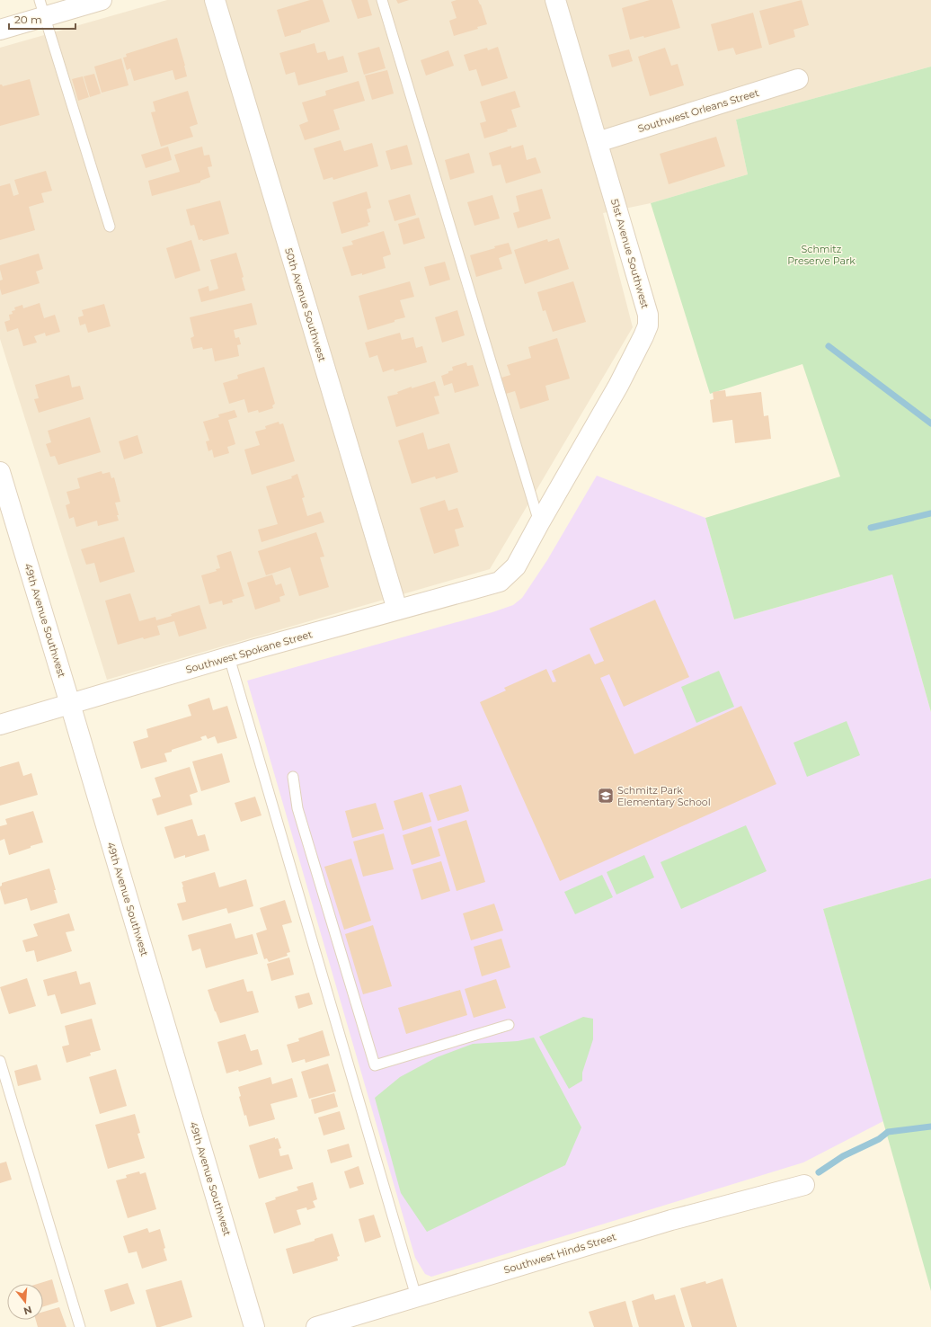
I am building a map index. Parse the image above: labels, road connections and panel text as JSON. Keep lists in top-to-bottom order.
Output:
{
  "streets": {
    "street": [
      "Southwest Orleans Street",
      "51st Avenue Southwest",
      "50th Avenue Southwest",
      "49th Avenue Southwest",
      "Southwest Spokane Street",
      "Southwest Hinds Street"
    ]
  },
  "crossings": [
    ["Southwest Orleans Street", "51st Avenue Southwest"],
    ["51st Avenue Southwest", "Southwest Spokane Street"],
    ["50th Avenue Southwest", "Southwest Spokane Street"],
    ["49th Avenue Southwest", "Southwest Spokane Street"]
  ],
  "parks": ["Schmitz Preserve Park"],
  "places": {
    "school or university": ["Schmitz Park Elementary School"]
  },
  "scale_bar": "20 m",
  "north": "bottom"
}
